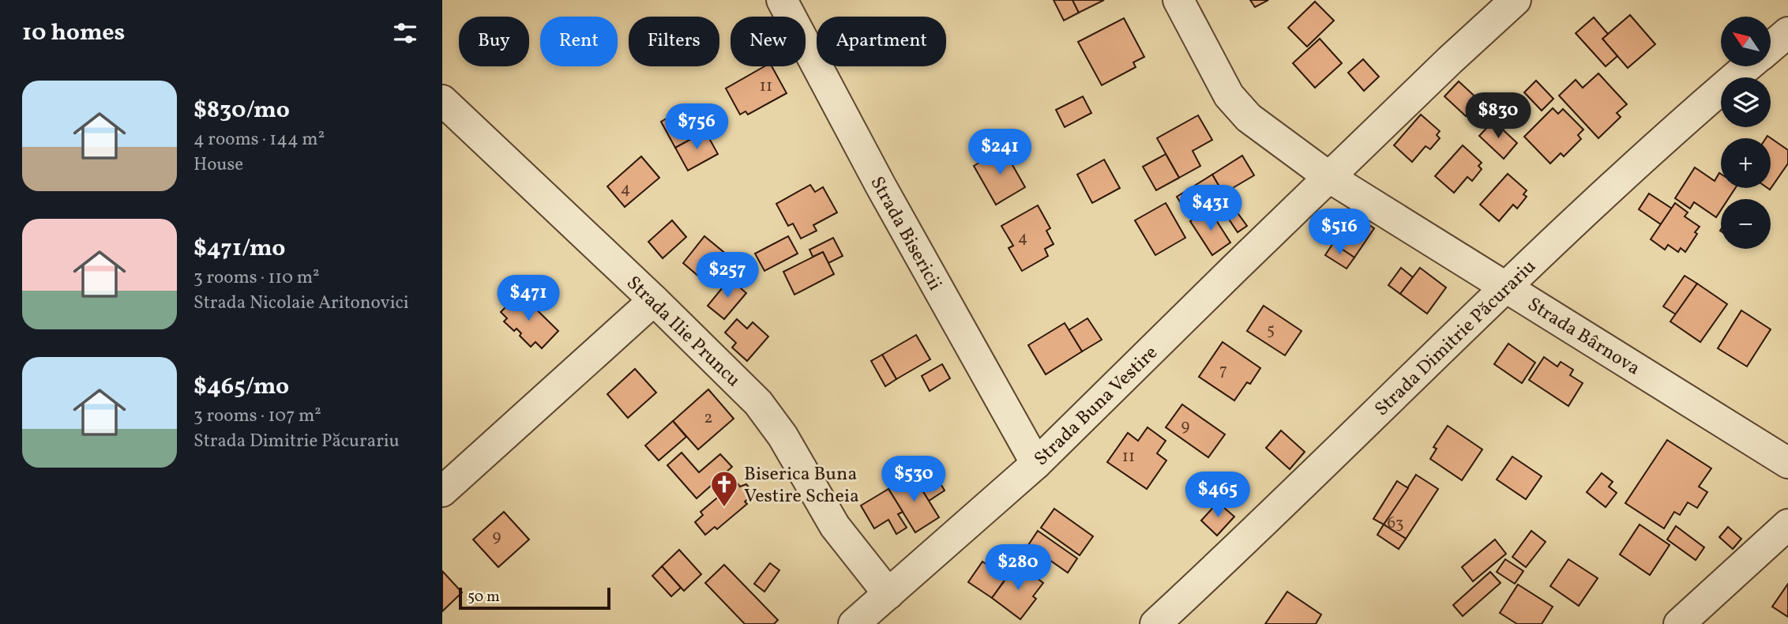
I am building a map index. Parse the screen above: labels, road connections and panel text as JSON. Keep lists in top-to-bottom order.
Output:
{
  "streets": {
    "street": [
      "Strada Bisericii",
      "Strada Ilie Pruncu",
      "Strada Bârnova",
      "Strada Dimitrie Păcurariu",
      "Strada Buna Vestire"
    ]
  },
  "crossings": [
    ["Strada Bisericii", "Strada Buna Vestire"],
    ["Strada Ilie Pruncu", "Strada Buna Vestire"],
    ["Strada Bârnova", "Strada Dimitrie Păcurariu"],
    ["Strada Bârnova", "Strada Buna Vestire"]
  ],
  "places": {
    "church": ["Biserica Buna Vestire Scheia"]
  },
  "house_numbers": [
    "11",
    "4",
    "4",
    "5",
    "7",
    "2",
    "9",
    "11",
    "63",
    "9"
  ],
  "scale_bar": "50 m",
  "north": "top left",
  "page": {
    "heading": "10 homes",
    "map_buttons": ["+", "−"],
    "chip": [
      "Buy",
      "Rent",
      "Filters",
      "New",
      "Apartment"
    ],
    "list": [
      {
        "name": "$830/mo",
        "note": "4 rooms · 144 m² · House"
      },
      {
        "name": "$471/mo",
        "note": "3 rooms · 110 m² · Strada Nicolaie Aritonovici"
      },
      {
        "name": "$465/mo",
        "note": "3 rooms · 107 m² · Strada Dimitrie Păcurariu"
      }
    ],
    "price": [
      "$830",
      "$756",
      "$241",
      "$431",
      "$516",
      "$257",
      "$471",
      "$530",
      "$465",
      "$280"
    ],
    "scale": "50 m"
  }
}
